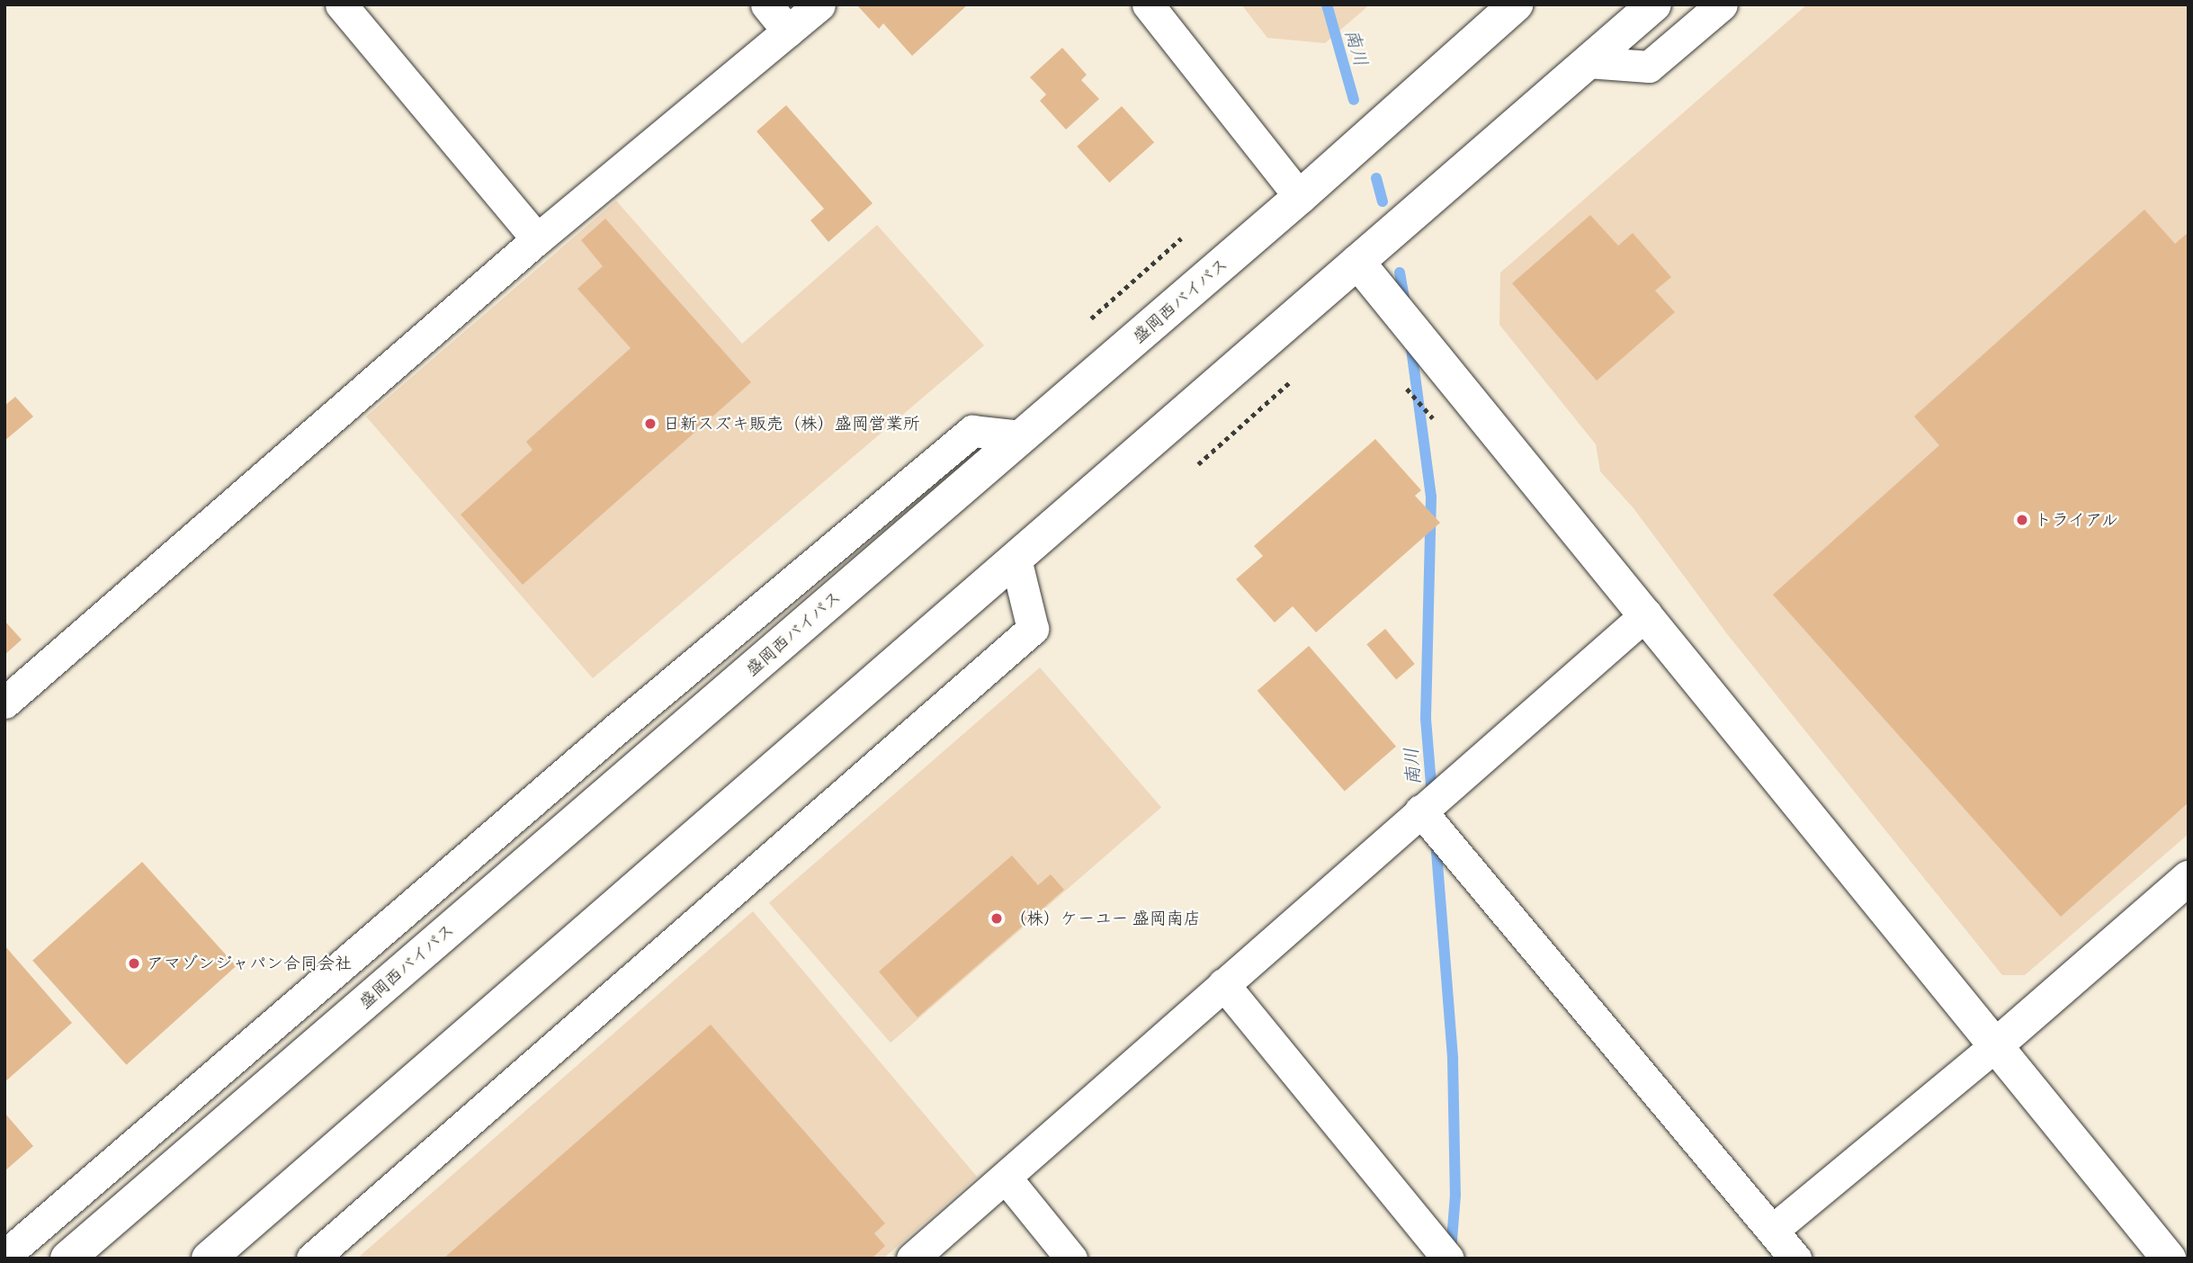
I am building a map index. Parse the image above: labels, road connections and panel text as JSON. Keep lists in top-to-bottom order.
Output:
{
  "streets": {
    "main road": ["盛岡西バイパス"]
  },
  "water": ["南川"],
  "places": [
    "日新スズキ販売（株）盛岡営業所",
    "トライアル",
    "（株）ケーユー 盛岡南店",
    "アマゾンジャパン合同会社"
  ]
}
